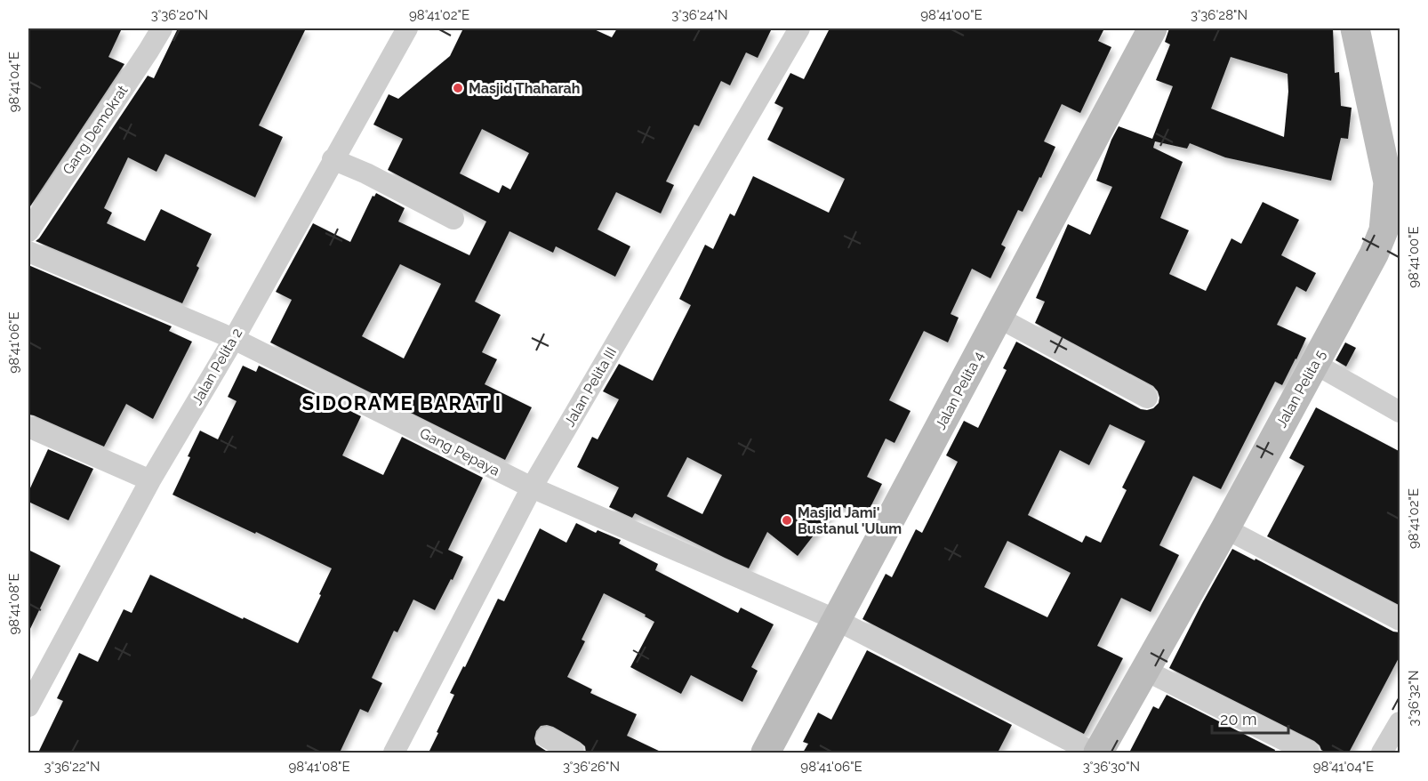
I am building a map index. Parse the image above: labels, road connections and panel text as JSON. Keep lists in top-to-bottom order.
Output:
{
  "streets": {
    "street": [
      "Gang Demokrat",
      "Jalan Pelita 2",
      "Jalan Pelita III",
      "Jalan Pelita 5",
      "Jalan Pelita 4",
      "Gang Pepaya"
    ]
  },
  "crossings": [
    ["Jalan Pelita 2", "Gang Pepaya"],
    ["Jalan Pelita III", "Gang Pepaya"],
    ["Jalan Pelita 4", "Gang Pepaya"]
  ],
  "districts": ["SIDORAME BARAT I"],
  "places": ["Masjid Thaharah", "Masjid Jami' Bustanul 'Ulum"],
  "scale_bar": "20 m",
  "coordinates": [
    "3°36'20\"N",
    "98°41'02\"E",
    "3°36'24\"N",
    "98°41'00\"E",
    "3°36'28\"N",
    "98°41'04\"E",
    "98°41'06\"E",
    "98°41'08\"E",
    "3°36'32\"N",
    "3°36'22\"N",
    "3°36'26\"N",
    "3°36'30\"N"
  ]
}
